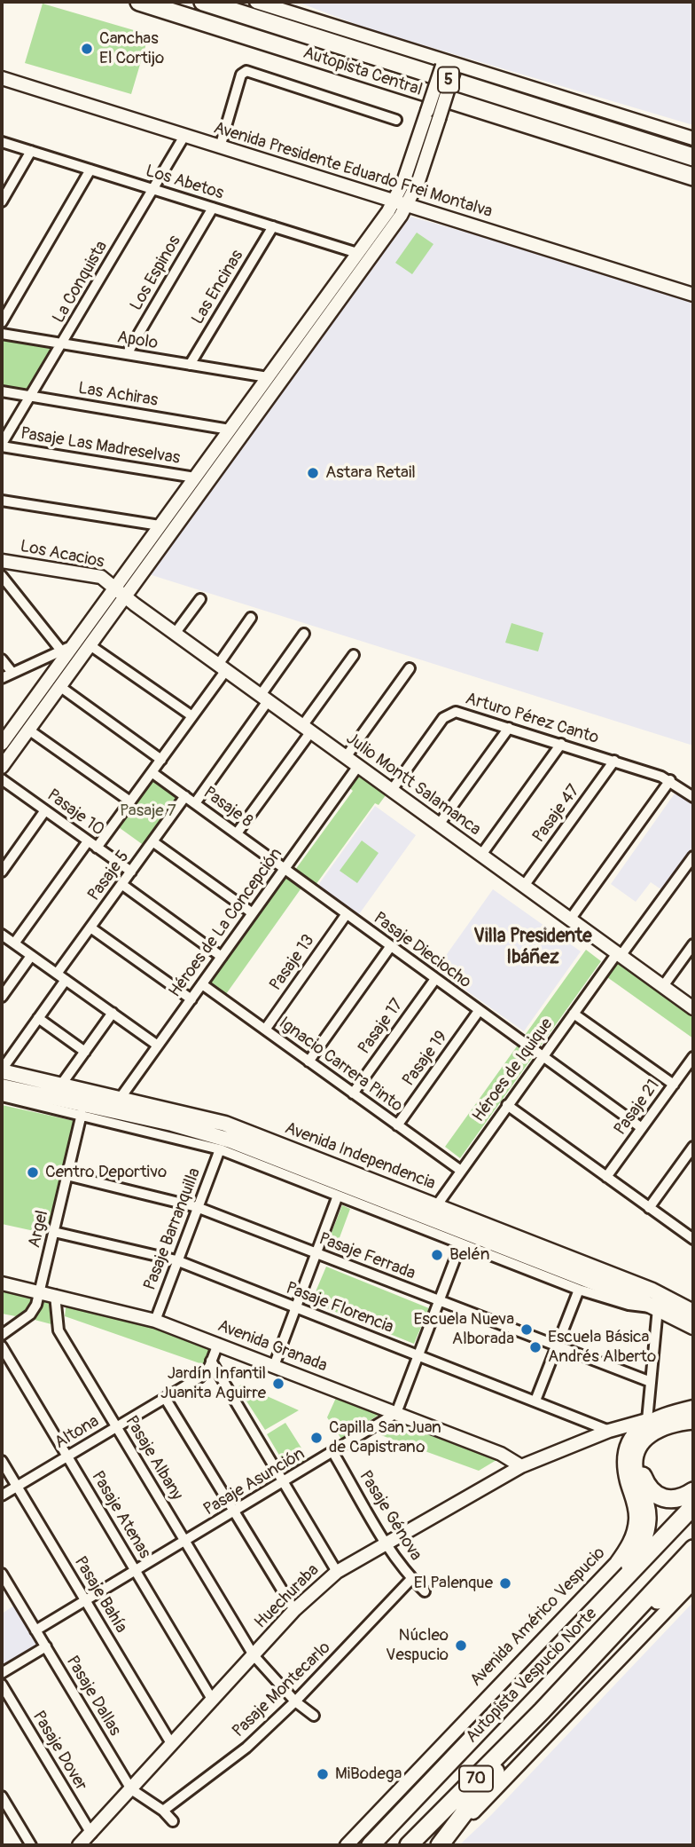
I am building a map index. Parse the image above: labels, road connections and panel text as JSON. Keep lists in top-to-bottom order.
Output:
{
  "streets": {
    "highway": [
      "Autopista Central",
      "5",
      "Autopista Vespucio Norte",
      "70"
    ],
    "main road": [
      "Avenida Presidente Eduardo Frei Montalva",
      "Los Acacios",
      "Julio Montt Salamanca",
      "Avenida Independencia",
      "Avenida Granada",
      "Huechuraba",
      "Avenida Américo Vespucio"
    ],
    "street": [
      "Los Abetos",
      "Los Espinos",
      "La Conquista",
      "Las Encinas",
      "Apolo",
      "Las Achiras",
      "Pasaje Las Madreselvas",
      "Arturo Pérez Canto",
      "Pasaje 8",
      "Pasaje 10",
      "Pasaje 47",
      "Pasaje 5",
      "Héroes de La Concepción",
      "Pasaje Dieciocho",
      "Pasaje 13",
      "Pasaje 17",
      "Pasaje 19",
      "Ignacio Carrera Pinto",
      "Héroes de Iquique",
      "Pasaje 21",
      "Argel",
      "Pasaje Barranquilla",
      "Pasaje Ferrada",
      "Pasaje Florencia",
      "Altona",
      "Pasaje Albany",
      "Pasaje Asunción",
      "Pasaje Atenas",
      "Pasaje Génova",
      "Pasaje Bahía",
      "Pasaje Montecarlo",
      "Pasaje Dallas",
      "Pasaje Dover"
    ]
  },
  "crossings": [
    ["Avenida Presidente Eduardo Frei Montalva", "La Conquista"],
    ["Los Abetos", "Los Espinos"],
    ["Los Abetos", "La Conquista"],
    ["Los Abetos", "Las Encinas"],
    ["Los Espinos", "Apolo"],
    ["La Conquista", "Apolo"],
    ["La Conquista", "Las Achiras"],
    ["La Conquista", "Pasaje Las Madreselvas"],
    ["Las Encinas", "Apolo"],
    ["Los Acacios", "Julio Montt Salamanca"],
    ["Arturo Pérez Canto", "Julio Montt Salamanca"],
    ["Arturo Pérez Canto", "Pasaje 47"],
    ["Julio Montt Salamanca", "Pasaje 47"],
    ["Julio Montt Salamanca", "Héroes de La Concepción"],
    ["Julio Montt Salamanca", "Héroes de Iquique"],
    ["Pasaje 8", "Pasaje 5"],
    ["Pasaje 8", "Héroes de La Concepción"],
    ["Pasaje 8", "Pasaje Dieciocho"],
    ["Pasaje 10", "Pasaje 5"],
    ["Pasaje 5", "Avenida Independencia"],
    ["Héroes de La Concepción", "Pasaje Dieciocho"],
    ["Héroes de La Concepción", "Ignacio Carrera Pinto"],
    ["Héroes de La Concepción", "Avenida Independencia"],
    ["Pasaje Dieciocho", "Pasaje 13"],
    ["Pasaje Dieciocho", "Pasaje 17"],
    ["Pasaje Dieciocho", "Pasaje 19"],
    ["Pasaje Dieciocho", "Héroes de Iquique"],
    ["Pasaje Dieciocho", "Pasaje 21"],
    ["Pasaje 13", "Ignacio Carrera Pinto"],
    ["Pasaje 17", "Ignacio Carrera Pinto"],
    ["Pasaje 19", "Ignacio Carrera Pinto"],
    ["Ignacio Carrera Pinto", "Héroes de Iquique"],
    ["Héroes de Iquique", "Avenida Independencia"],
    ["Avenida Independencia", "Argel"],
    ["Avenida Independencia", "Pasaje Barranquilla"],
    ["Argel", "Pasaje Ferrada"],
    ["Argel", "Pasaje Florencia"],
    ["Argel", "Avenida Granada"],
    ["Pasaje Barranquilla", "Pasaje Ferrada"],
    ["Pasaje Barranquilla", "Pasaje Florencia"],
    ["Pasaje Barranquilla", "Avenida Granada"],
    ["Pasaje Florencia", "Huechuraba"],
    ["Avenida Granada", "Altona"],
    ["Avenida Granada", "Pasaje Albany"],
    ["Avenida Granada", "Pasaje Asunción"],
    ["Avenida Granada", "Huechuraba"],
    ["Altona", "Pasaje Albany"],
    ["Altona", "Pasaje Atenas"],
    ["Altona", "Pasaje Bahía"],
    ["Pasaje Albany", "Pasaje Asunción"],
    ["Pasaje Albany", "Huechuraba"],
    ["Pasaje Albany", "Pasaje Montecarlo"],
    ["Pasaje Asunción", "Pasaje Atenas"],
    ["Pasaje Asunción", "Pasaje Génova"],
    ["Pasaje Asunción", "Pasaje Bahía"],
    ["Pasaje Asunción", "Pasaje Dallas"],
    ["Pasaje Atenas", "Huechuraba"],
    ["Pasaje Génova", "Huechuraba"],
    ["Pasaje Génova", "Pasaje Montecarlo"],
    ["Pasaje Bahía", "Huechuraba"],
    ["Huechuraba", "Pasaje Dallas"],
    ["Huechuraba", "Pasaje Dover"],
    ["Pasaje Montecarlo", "Pasaje Dallas"]
  ],
  "districts": ["Villa Presidente Ibáñez"],
  "parks": ["Pasaje 7"],
  "places": [
    "Canchas El Cortijo",
    "Astara Retail",
    "Centro Deportivo",
    "Belén",
    "Escuela Nueva Alborada",
    "Escuela Básica Andrés Alberto",
    "Jardín Infantil Juanita Aguirre",
    "Capilla San Juan de Capistrano",
    "El Palenque",
    "Núcleo Vespucio",
    "MiBodega"
  ]
}
